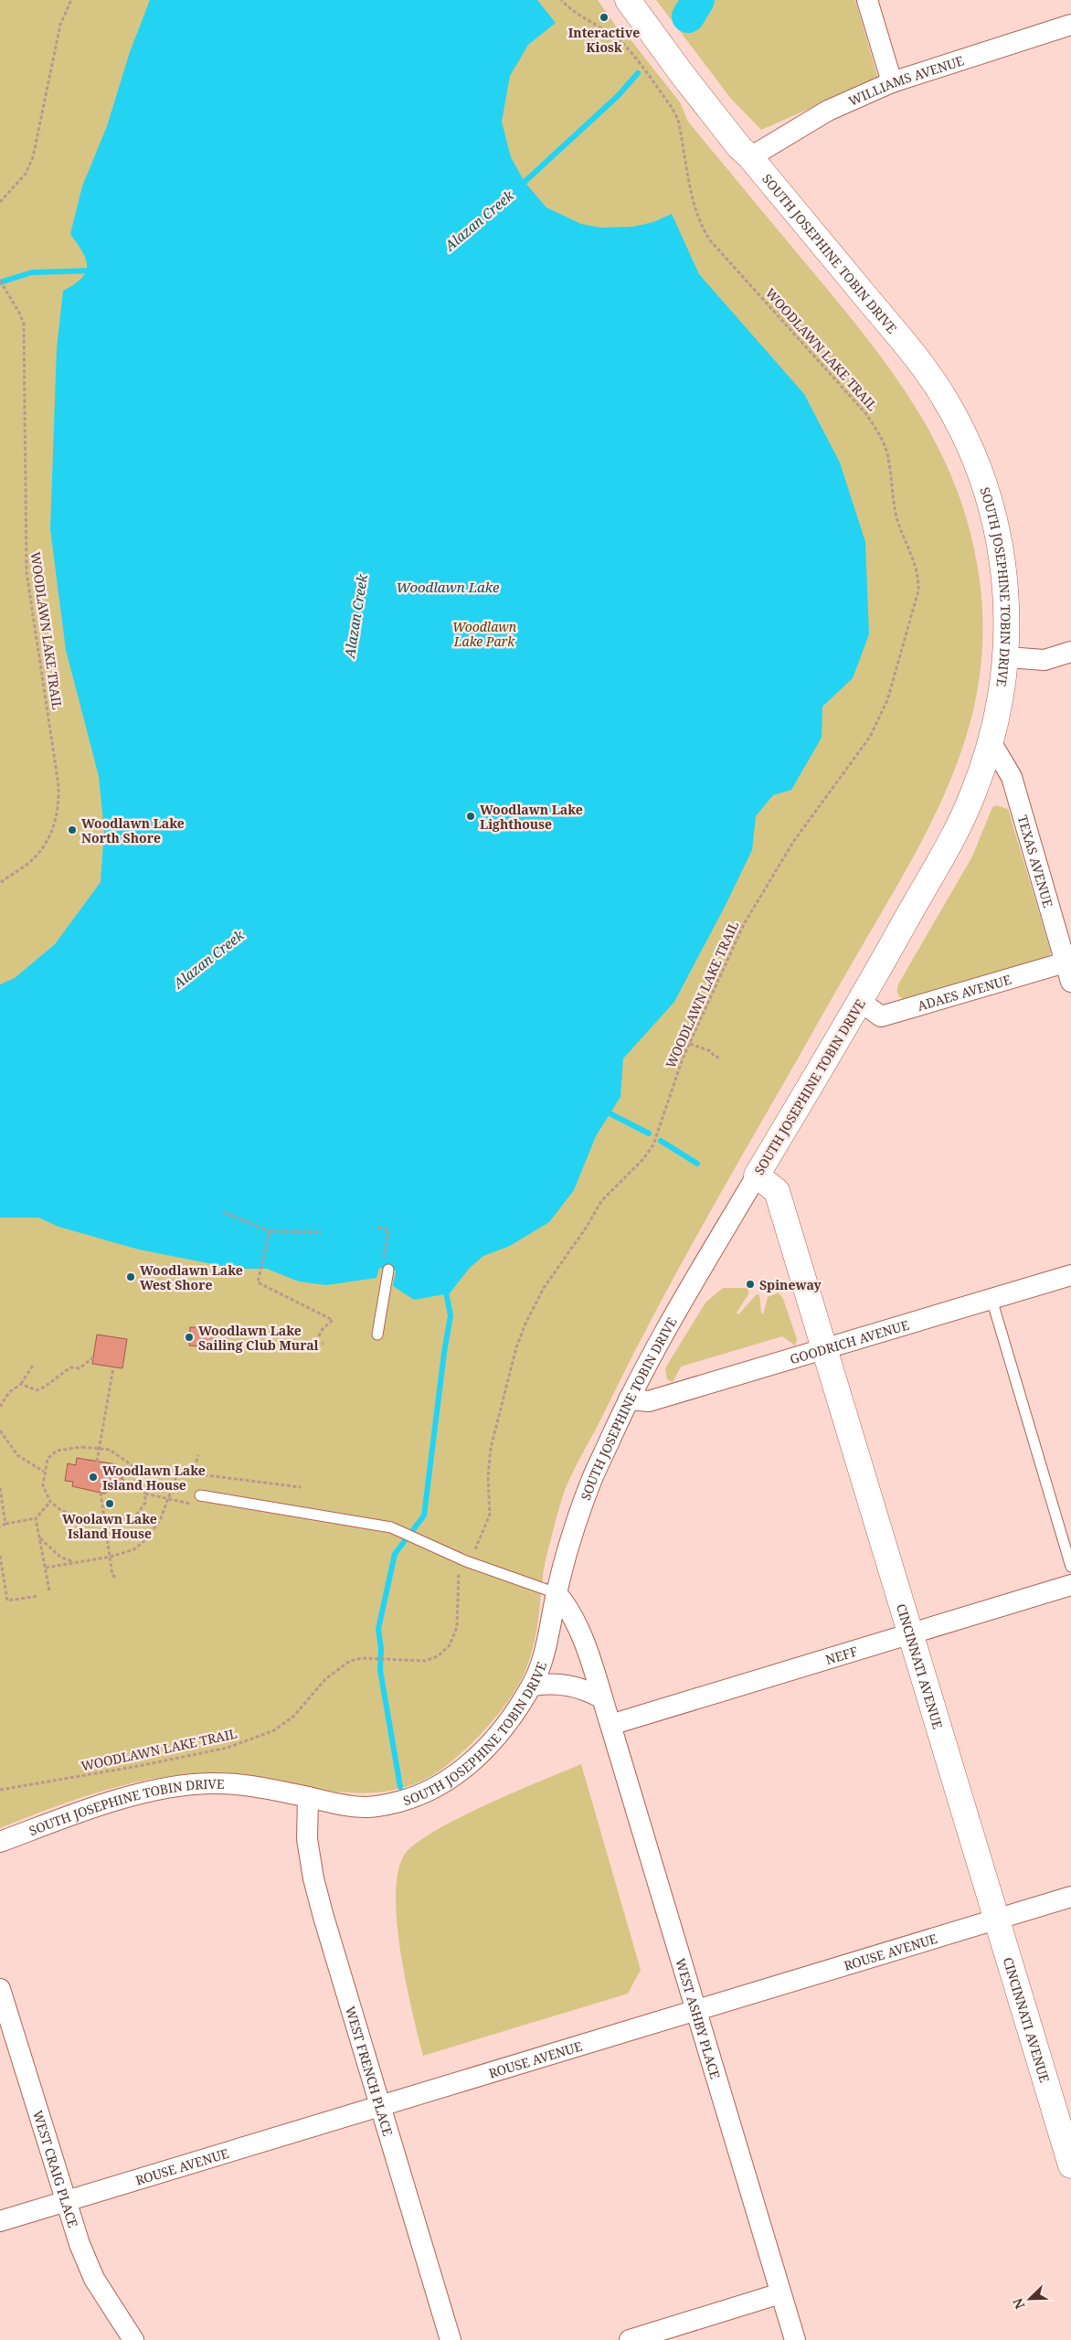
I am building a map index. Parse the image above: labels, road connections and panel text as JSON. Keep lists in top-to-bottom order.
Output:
{
  "streets": {
    "street": [
      "WILLIAMS AVENUE",
      "SOUTH JOSEPHINE TOBIN DRIVE",
      "TEXAS AVENUE",
      "ADAES AVENUE",
      "GOODRICH AVENUE",
      "NEFF",
      "CINCINNATI AVENUE",
      "ROUSE AVENUE",
      "WEST ASHBY PLACE",
      "WEST FRENCH PLACE",
      "WEST CRAIG PLACE"
    ],
    "path": ["WOODLAWN LAKE TRAIL"]
  },
  "crossings": [
    ["WILLIAMS AVENUE", "SOUTH JOSEPHINE TOBIN DRIVE"],
    ["SOUTH JOSEPHINE TOBIN DRIVE", "TEXAS AVENUE"],
    ["SOUTH JOSEPHINE TOBIN DRIVE", "ADAES AVENUE"],
    ["SOUTH JOSEPHINE TOBIN DRIVE", "GOODRICH AVENUE"],
    ["SOUTH JOSEPHINE TOBIN DRIVE", "CINCINNATI AVENUE"],
    ["SOUTH JOSEPHINE TOBIN DRIVE", "WEST ASHBY PLACE"],
    ["SOUTH JOSEPHINE TOBIN DRIVE", "WEST FRENCH PLACE"],
    ["TEXAS AVENUE", "ADAES AVENUE"],
    ["GOODRICH AVENUE", "CINCINNATI AVENUE"],
    ["NEFF", "CINCINNATI AVENUE"],
    ["NEFF", "WEST ASHBY PLACE"],
    ["CINCINNATI AVENUE", "ROUSE AVENUE"],
    ["ROUSE AVENUE", "WEST ASHBY PLACE"],
    ["ROUSE AVENUE", "WEST FRENCH PLACE"],
    ["ROUSE AVENUE", "WEST CRAIG PLACE"]
  ],
  "water": ["Alazan Creek", "Woodlawn Lake"],
  "parks": ["Woodlawn Lake Park"],
  "places": [
    "Interactive Kiosk",
    "Woodlawn Lake Lighthouse",
    "Woodlawn Lake North Shore",
    "Woodlawn Lake West Shore",
    "Spineway",
    "Woodlawn Lake Sailing Club Mural",
    "Woodlawn Lake Island House",
    "Woolawn Lake Island House"
  ],
  "north": "bottom left"
}
